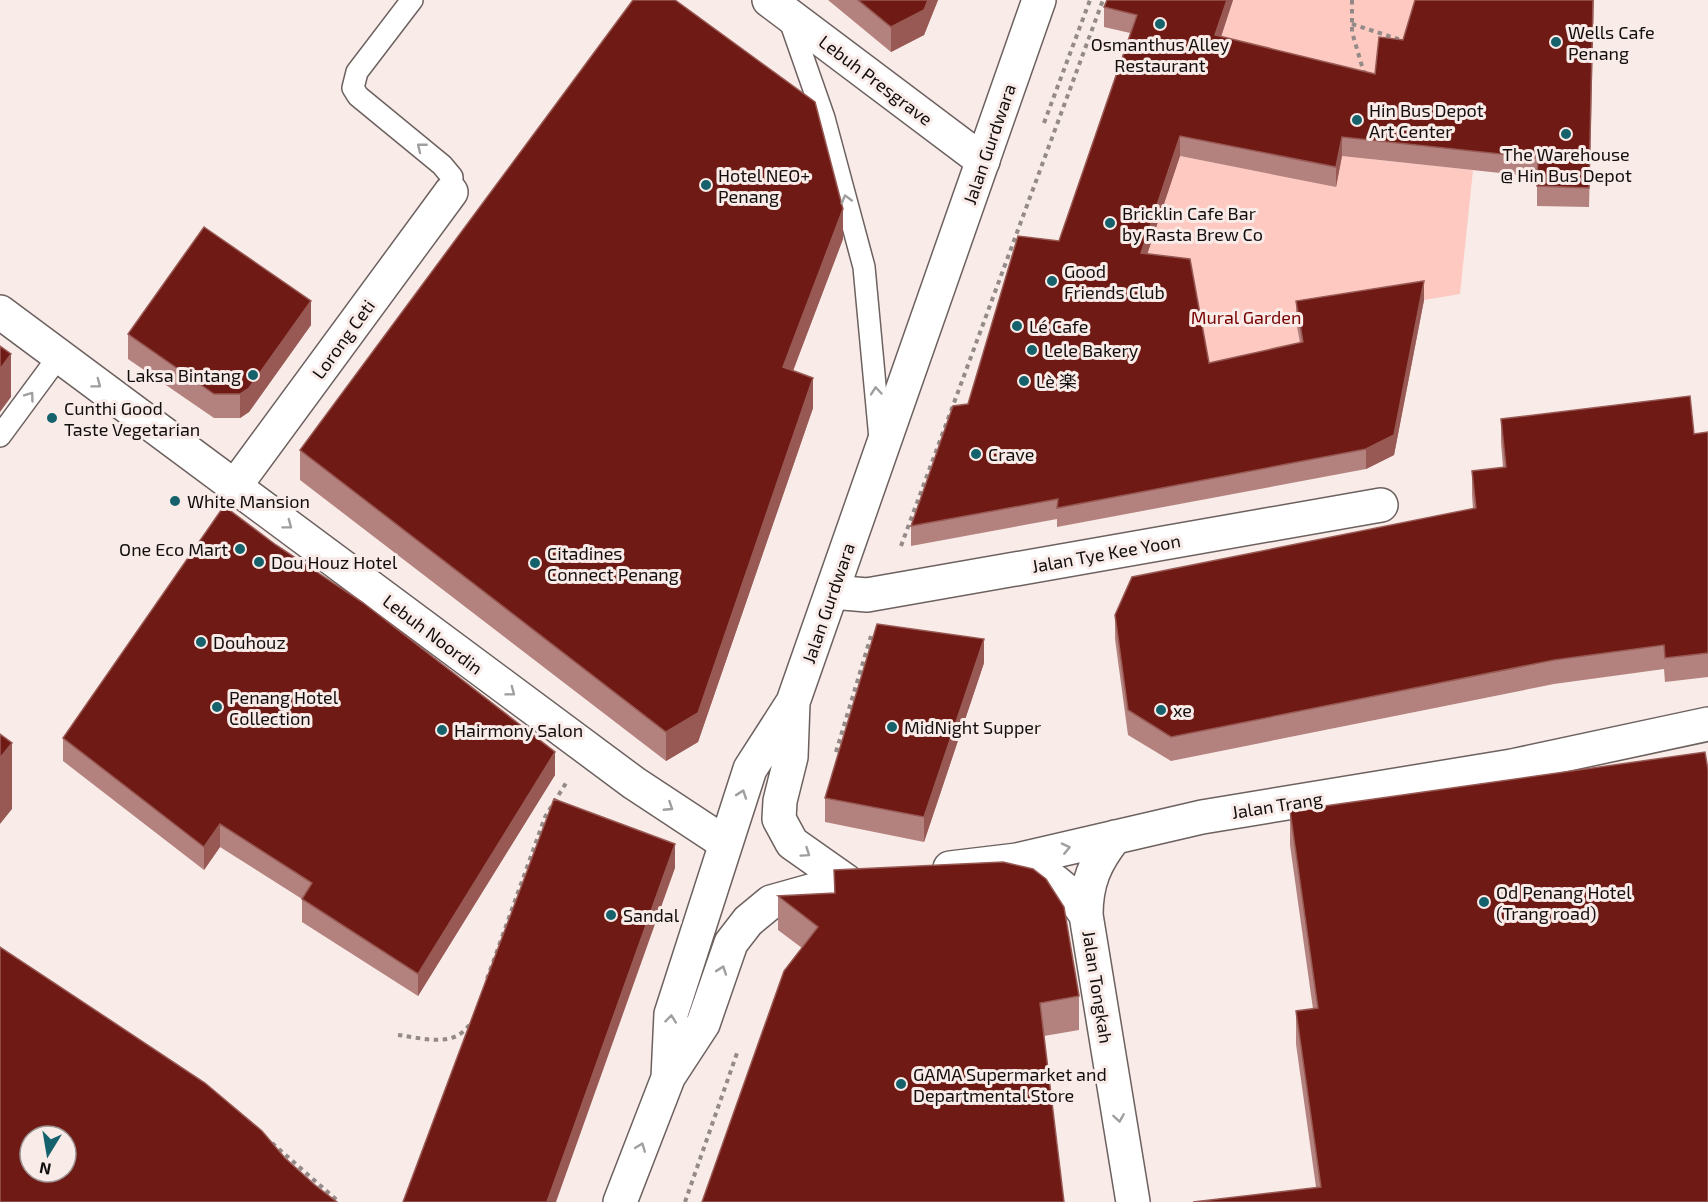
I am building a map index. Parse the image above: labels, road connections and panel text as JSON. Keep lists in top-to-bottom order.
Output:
{
  "streets": {
    "street": [
      "Lebuh Presgrave",
      "Jalan Gurdwara",
      "Lorong Ceti",
      "Jalan Tye Kee Yoon",
      "Lebuh Noordin",
      "Jalan Trang",
      "Jalan Tongkah"
    ]
  },
  "crossings": [
    ["Lebuh Presgrave", "Jalan Gurdwara"],
    ["Jalan Gurdwara", "Jalan Tye Kee Yoon"],
    ["Jalan Gurdwara", "Lebuh Noordin"],
    ["Lorong Ceti", "Lebuh Noordin"],
    ["Jalan Trang", "Jalan Tongkah"]
  ],
  "one_way": ["Jalan Gurdwara", "Lebuh Noordin", "Jalan Tongkah"],
  "parks": ["Mural Garden"],
  "places": [
    "Osmanthus Alley Restaurant",
    "Wells Cafe Penang",
    "Hin Bus Depot Art Center",
    "The Warehouse @ Hin Bus Depot",
    "Hotel NEO+ Penang",
    "Bricklin Cafe Bar by Rasta Brew Co",
    "Good Friends Club",
    "Lé Cafe",
    "Lele Bakery",
    "Laksa Bintang",
    "Lè 楽",
    "Cunthi Good Taste Vegetarian",
    "Crave",
    "White Mansion",
    "One Eco Mart",
    "Dou Houz Hotel",
    "Citadines Connect Penang",
    "Douhouz",
    "Penang Hotel Collection",
    "xe",
    "MidNight Supper",
    "Hairmony Salon",
    "Od Penang Hotel (Trang road)",
    "Sandal",
    "GAMA Supermarket and Departmental Store"
  ],
  "north": "bottom"
}
